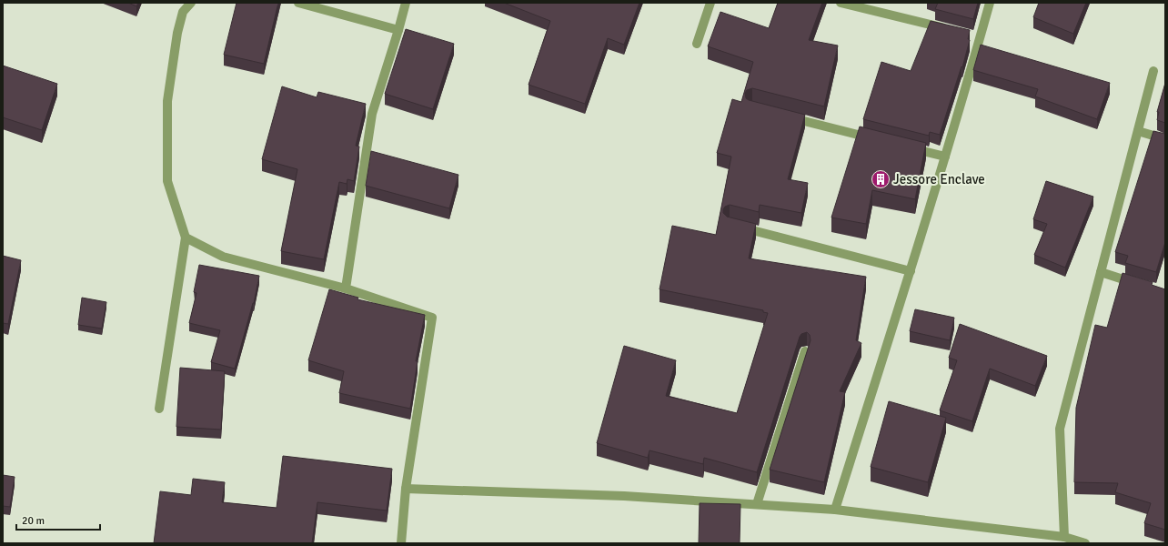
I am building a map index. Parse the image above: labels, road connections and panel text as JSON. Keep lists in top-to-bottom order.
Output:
{
  "places": {
    "building": ["Jessore Enclave"]
  },
  "scale_bar": "20 m"
}
